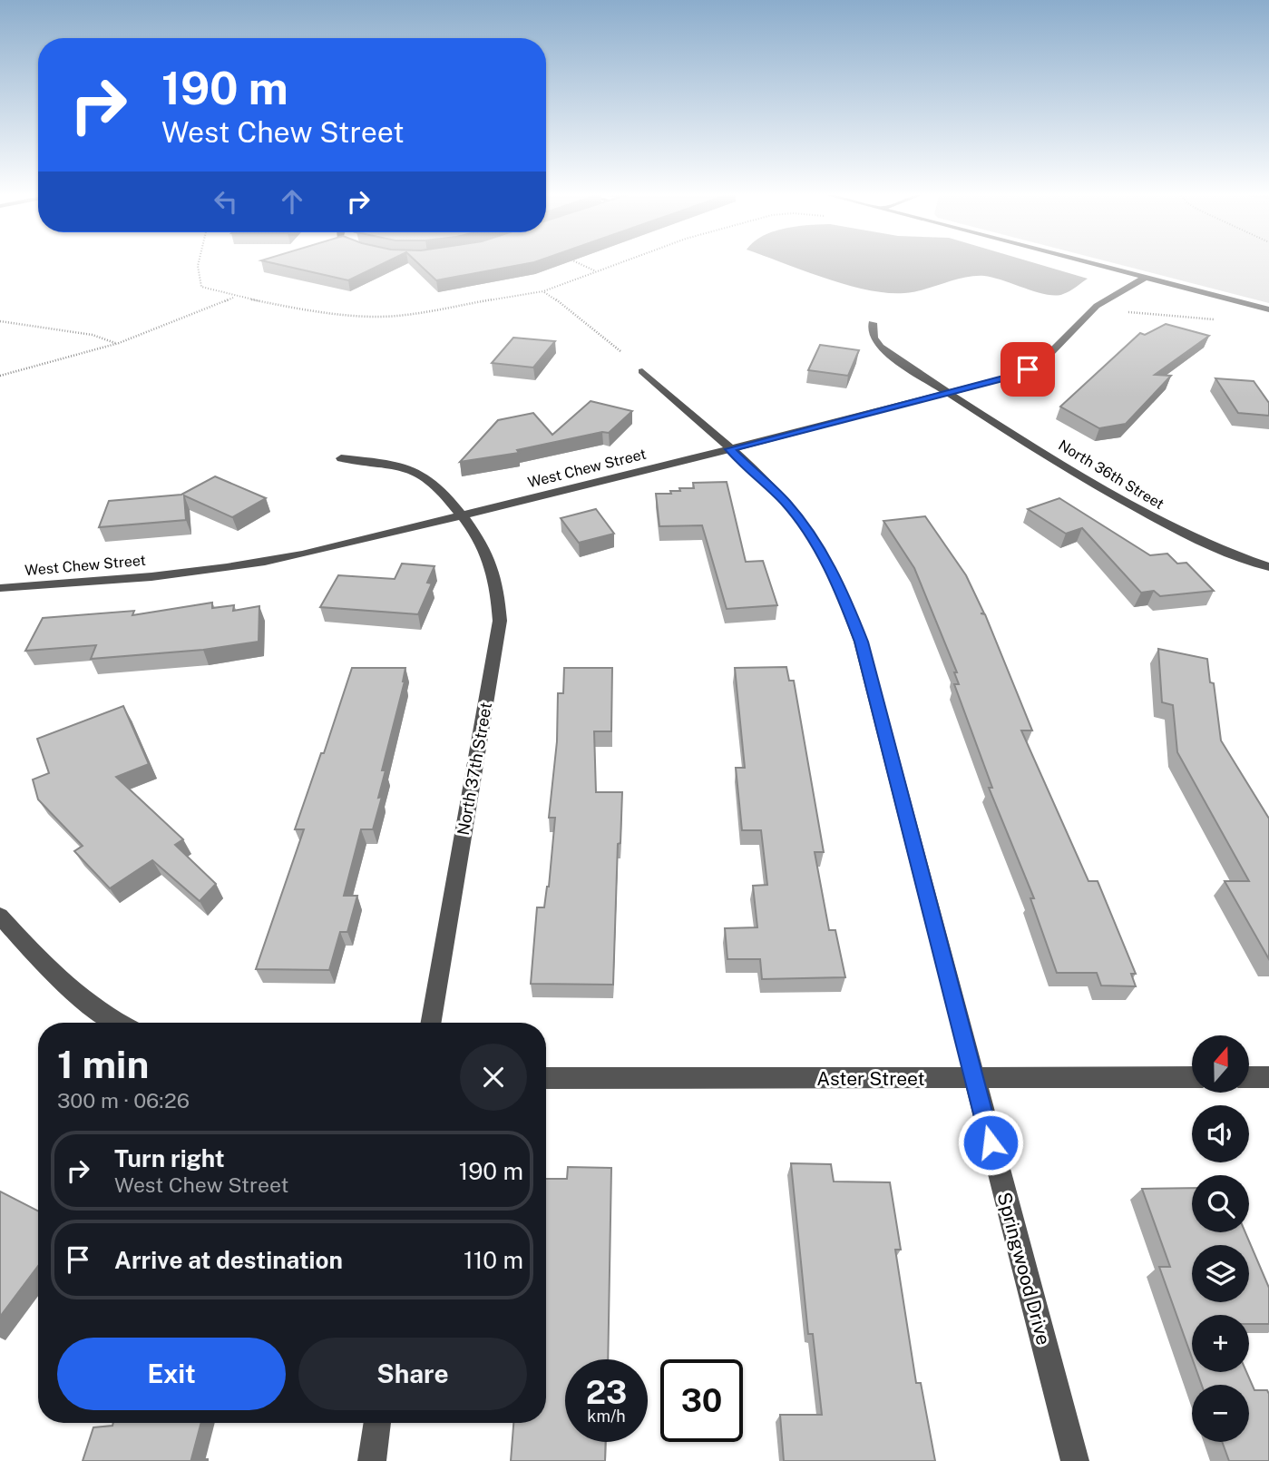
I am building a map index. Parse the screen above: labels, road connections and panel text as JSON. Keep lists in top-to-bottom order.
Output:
{
  "streets": {
    "street": [
      "West Chew Street",
      "North 36th Street",
      "North 37th Street",
      "Aster Street",
      "Springwood Drive"
    ]
  },
  "crossings": [
    ["West Chew Street", "North 36th Street"],
    ["West Chew Street", "North 37th Street"],
    ["West Chew Street", "Springwood Drive"],
    ["Aster Street", "Springwood Drive"]
  ],
  "north": "top",
  "page": {
    "turn": ["190 m", "West Chew Street"],
    "heading": ["1 min", "300 m · 06:26"],
    "map_buttons": ["+", "−"],
    "list": [
      {
        "name": "Turn right",
        "note": "West Chew Street",
        "value": "190 m"
      },
      {
        "name": "Arrive at destination",
        "value": "110 m"
      }
    ],
    "buttons": ["Exit", "Share"],
    "speed": "23 km/h",
    "limit": "30"
  }
}
